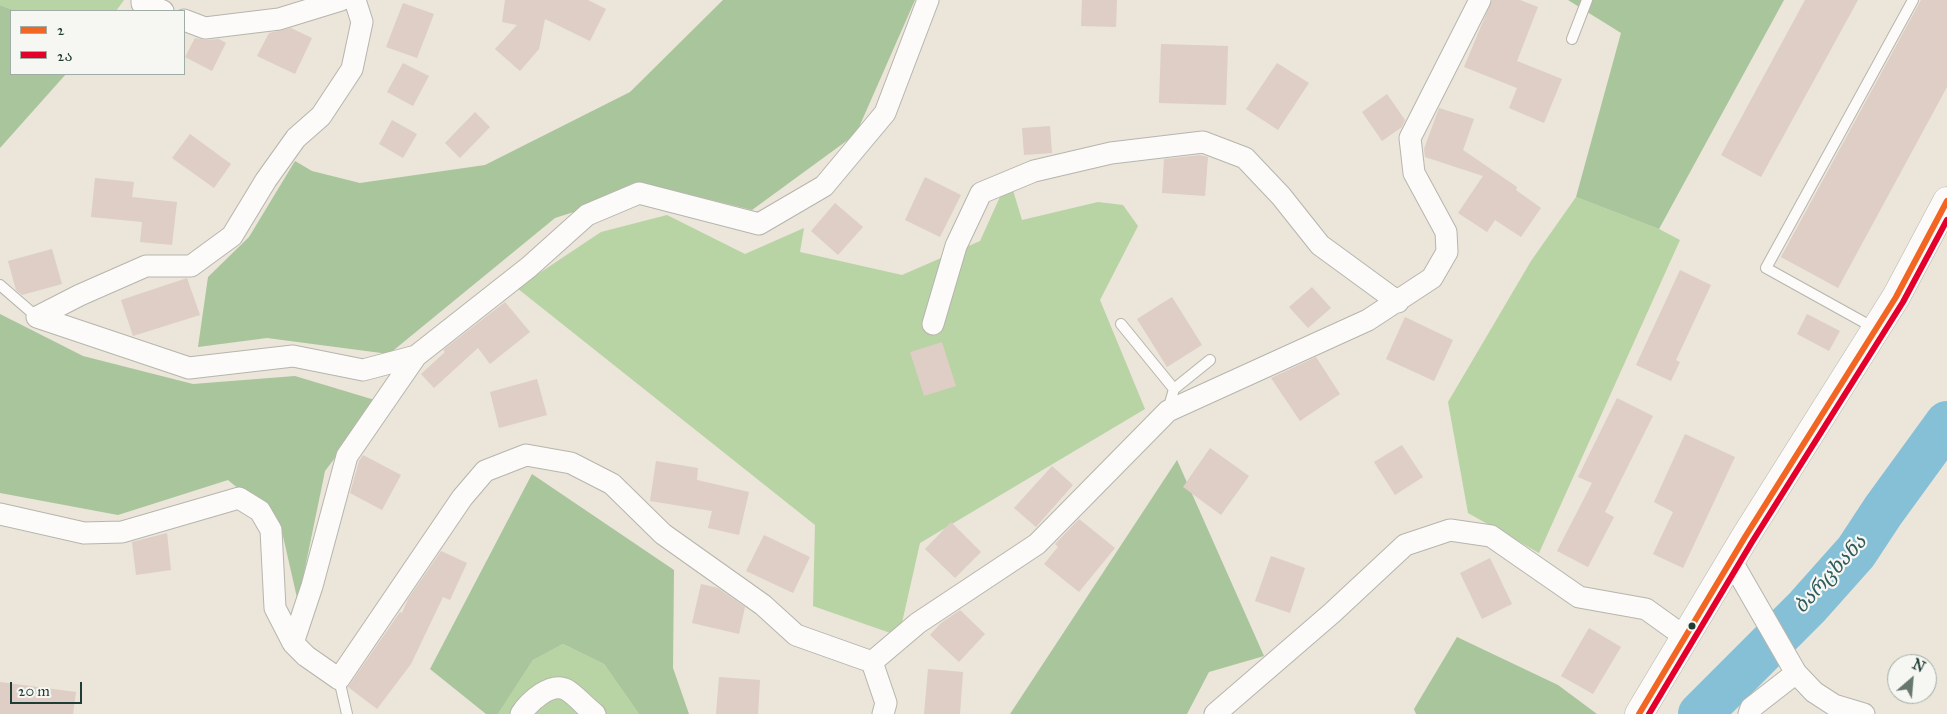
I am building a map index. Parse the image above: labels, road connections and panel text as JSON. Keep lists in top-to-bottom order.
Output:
{
  "water": ["ბარცხანა"],
  "lines": ["transit line 2", "transit line 2ა"],
  "legend": ["2", "2ა"],
  "scale_bar": "20 m",
  "north": "top right"
}
